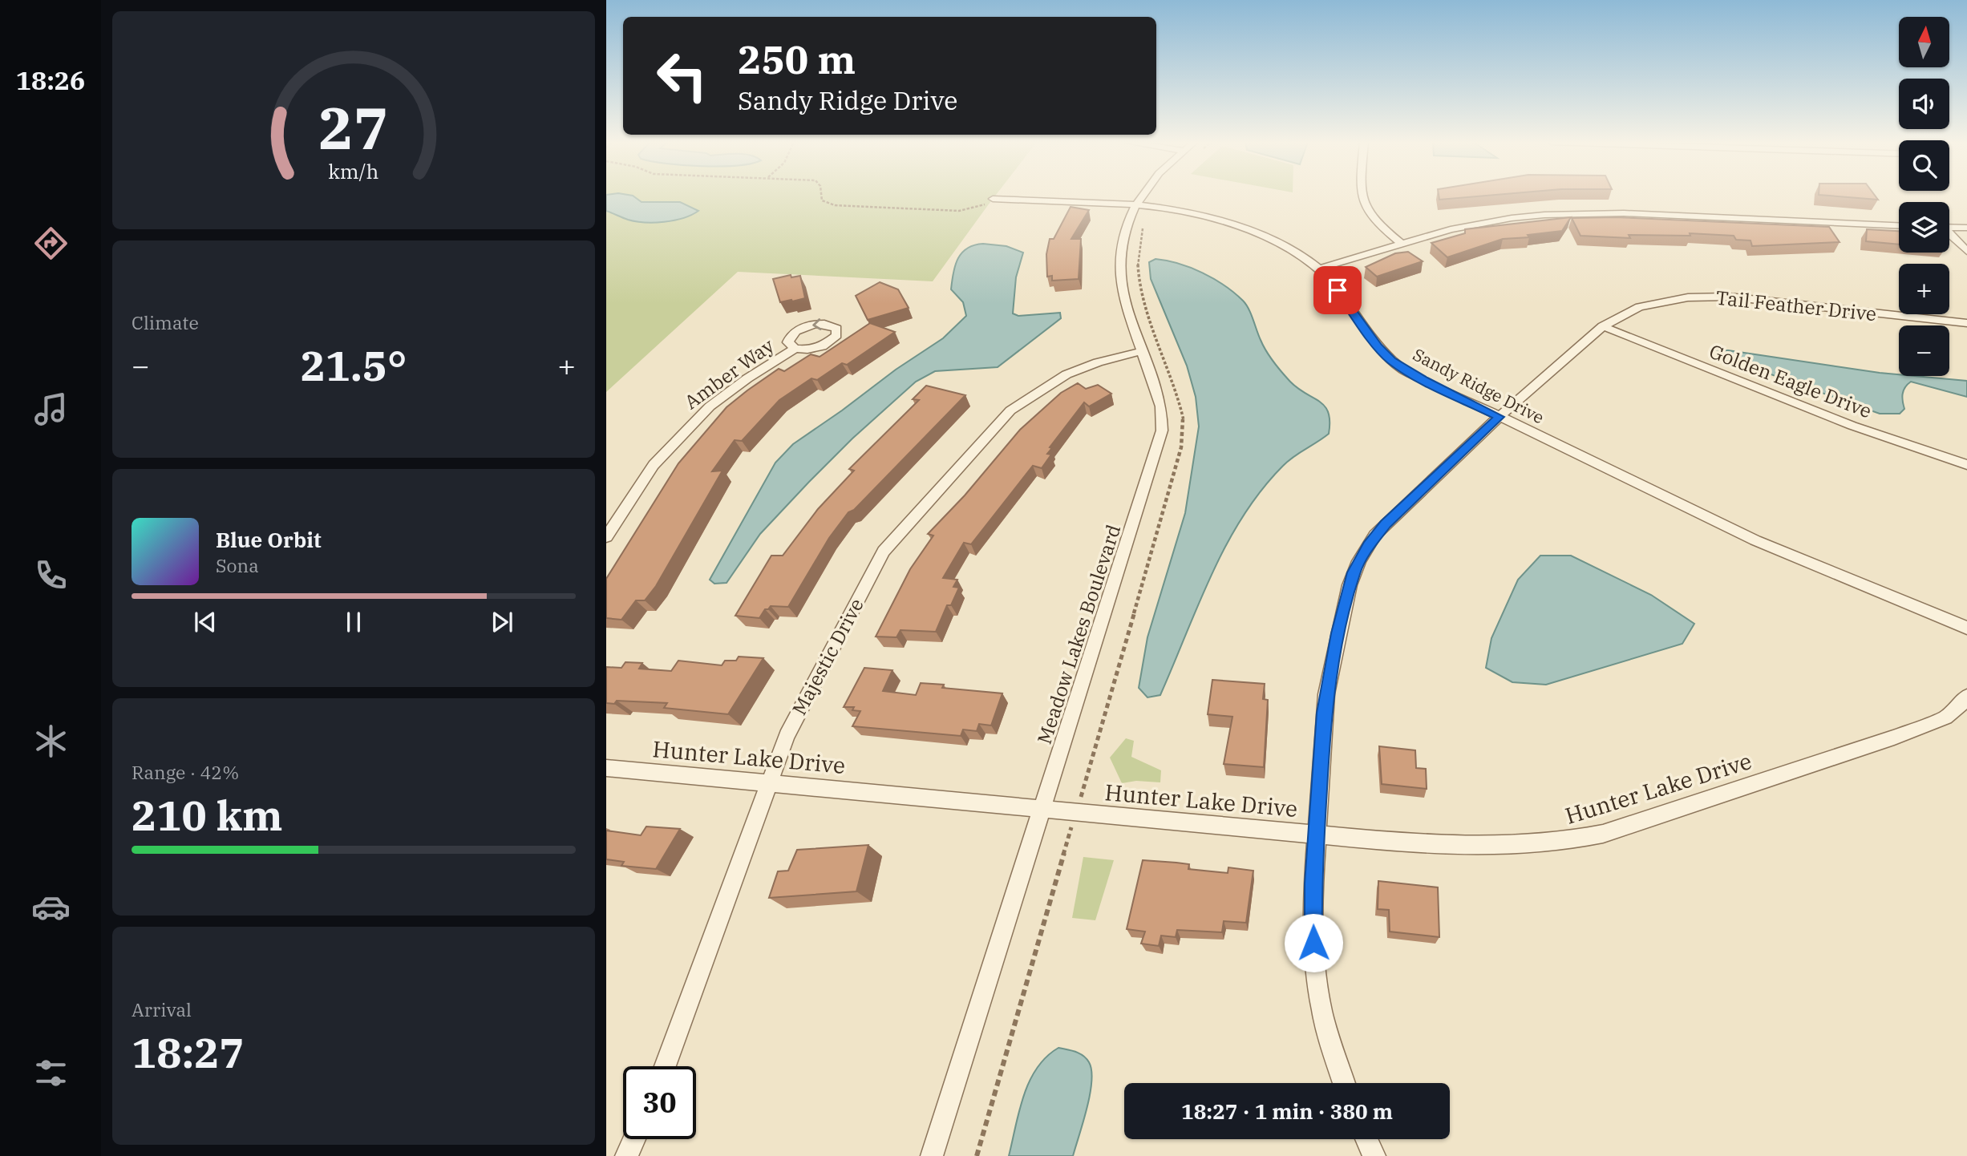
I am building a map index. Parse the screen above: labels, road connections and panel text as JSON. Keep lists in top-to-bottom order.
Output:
{
  "streets": {
    "street": [
      "Tail Feather Drive",
      "Amber Way",
      "Golden Eagle Drive",
      "Sandy Ridge Drive",
      "Meadow Lakes Boulevard",
      "Majestic Drive",
      "Hunter Lake Drive"
    ]
  },
  "crossings": [
    ["Tail Feather Drive", "Golden Eagle Drive"],
    ["Tail Feather Drive", "Sandy Ridge Drive"],
    ["Tail Feather Drive", "Hunter Lake Drive"],
    ["Sandy Ridge Drive", "Meadow Lakes Boulevard"],
    ["Meadow Lakes Boulevard", "Majestic Drive"],
    ["Meadow Lakes Boulevard", "Hunter Lake Drive"],
    ["Majestic Drive", "Hunter Lake Drive"]
  ],
  "north": "top",
  "page": {
    "tabs": "18:26",
    "map_buttons": ["+", "−"],
    "turn": ["250 m", "Sandy Ridge Drive"],
    "tile": [
      "Climate",
      ["Range · 42%", "210 km"],
      ["Arrival", "18:27"]
    ],
    "heat": ["−", "21.5°", "+"],
    "song": ["Blue Orbit", "Sona"],
    "limit": "30",
    "trip": "18:27 · 1 min · 380 m",
    "gauge": ["27", "km/h"]
  }
}
